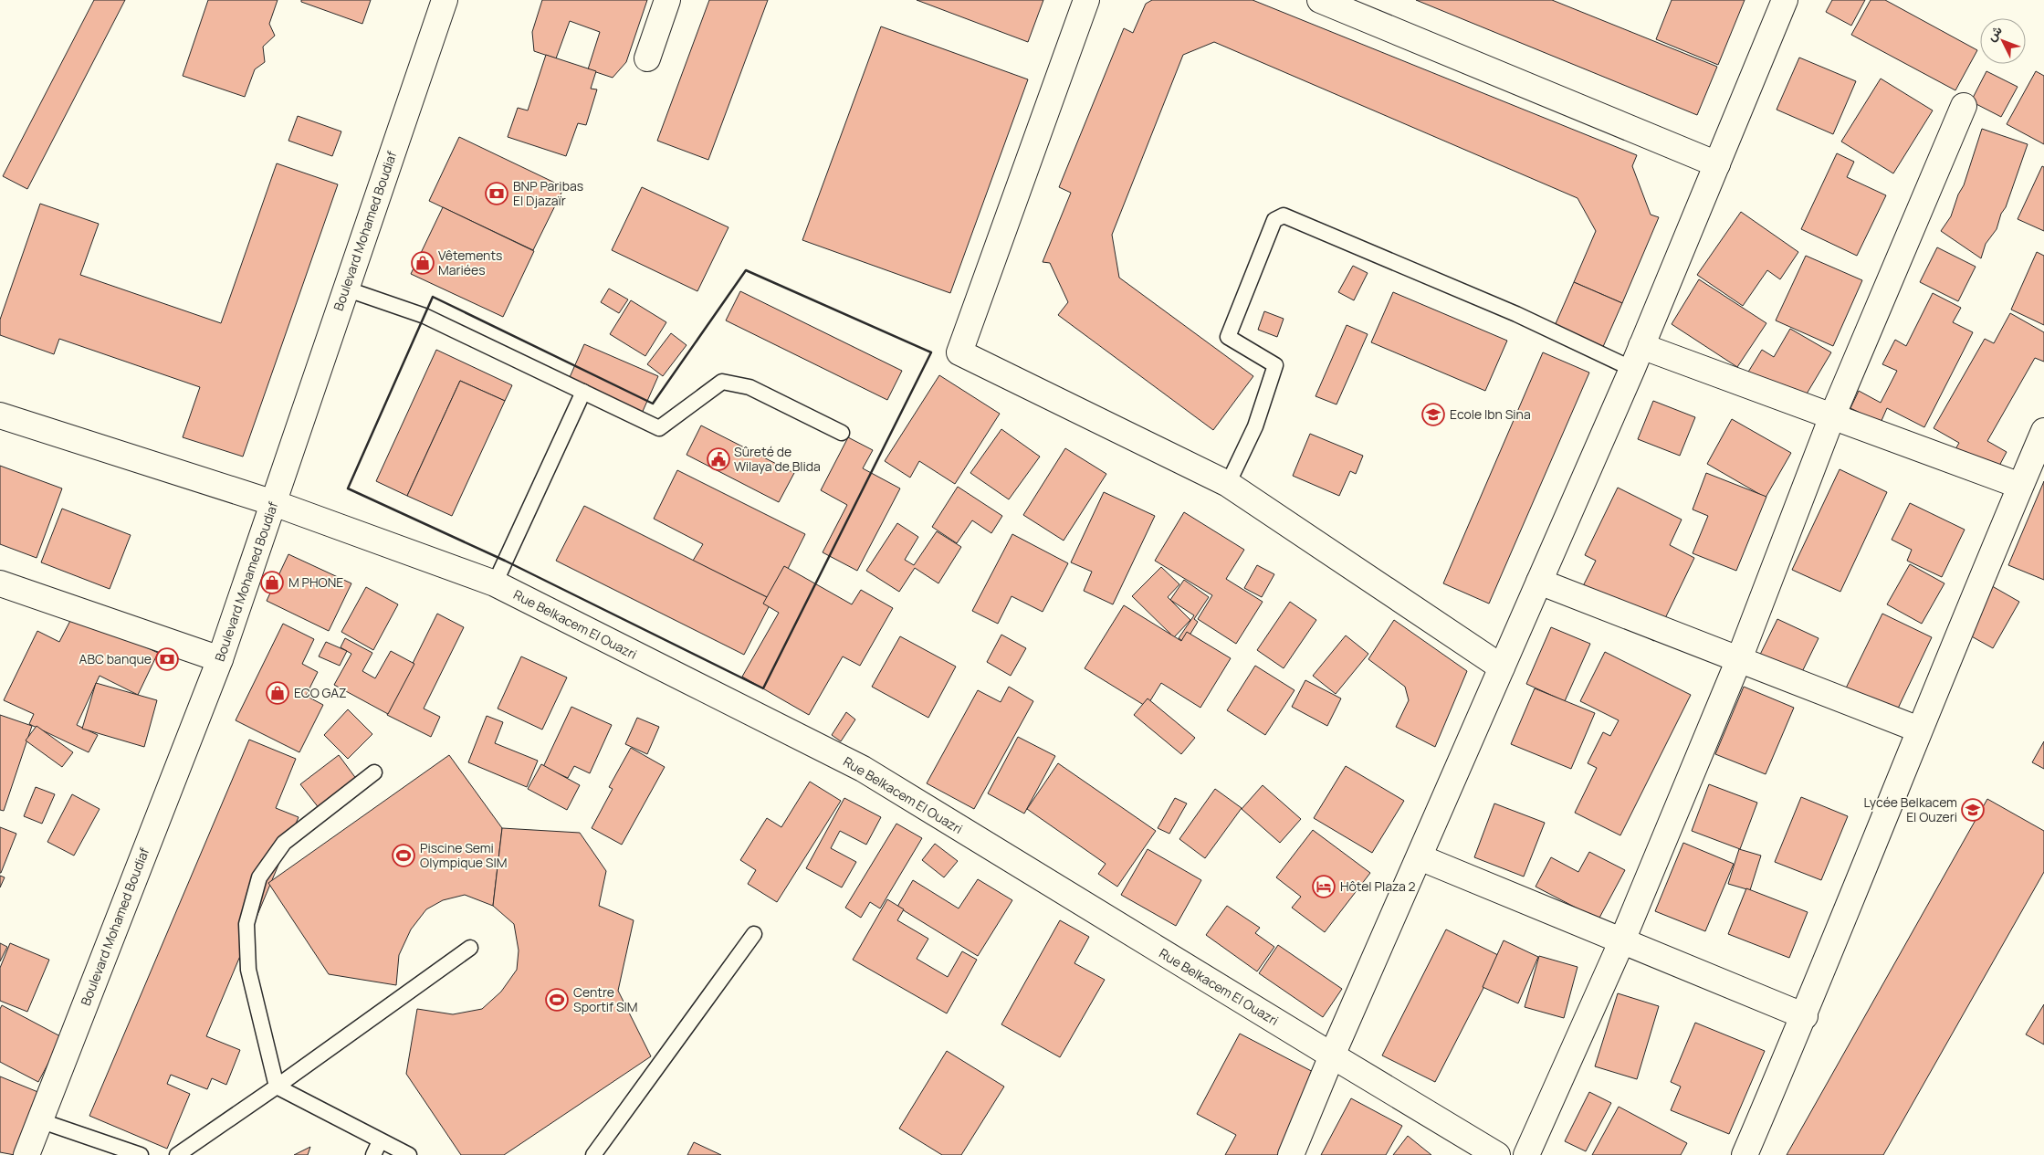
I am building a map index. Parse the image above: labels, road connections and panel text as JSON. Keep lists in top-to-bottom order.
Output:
{
  "streets": {
    "street": ["Boulevard Mohamed Boudiaf", "Rue Belkacem El Ouazri"]
  },
  "crossings": [
    ["Boulevard Mohamed Boudiaf", "Rue Belkacem El Ouazri"]
  ],
  "places": {
    "bank": ["BNP Paribas El Djazaïr", "ABC banque"],
    "shop": ["Vêtements Mariées", "M PHONE", "ECO GAZ"],
    "school or university": ["Ecole Ibn Sina", "Lycée Belkacem El Ouzeri"],
    "public building": ["Sûreté de Wilaya de Blida"],
    "sports": ["Piscine Semi Olympique SIM", "Centre Sportif SIM"],
    "hotel": ["Hôtel Plaza 2"]
  },
  "north": "top left"
}
